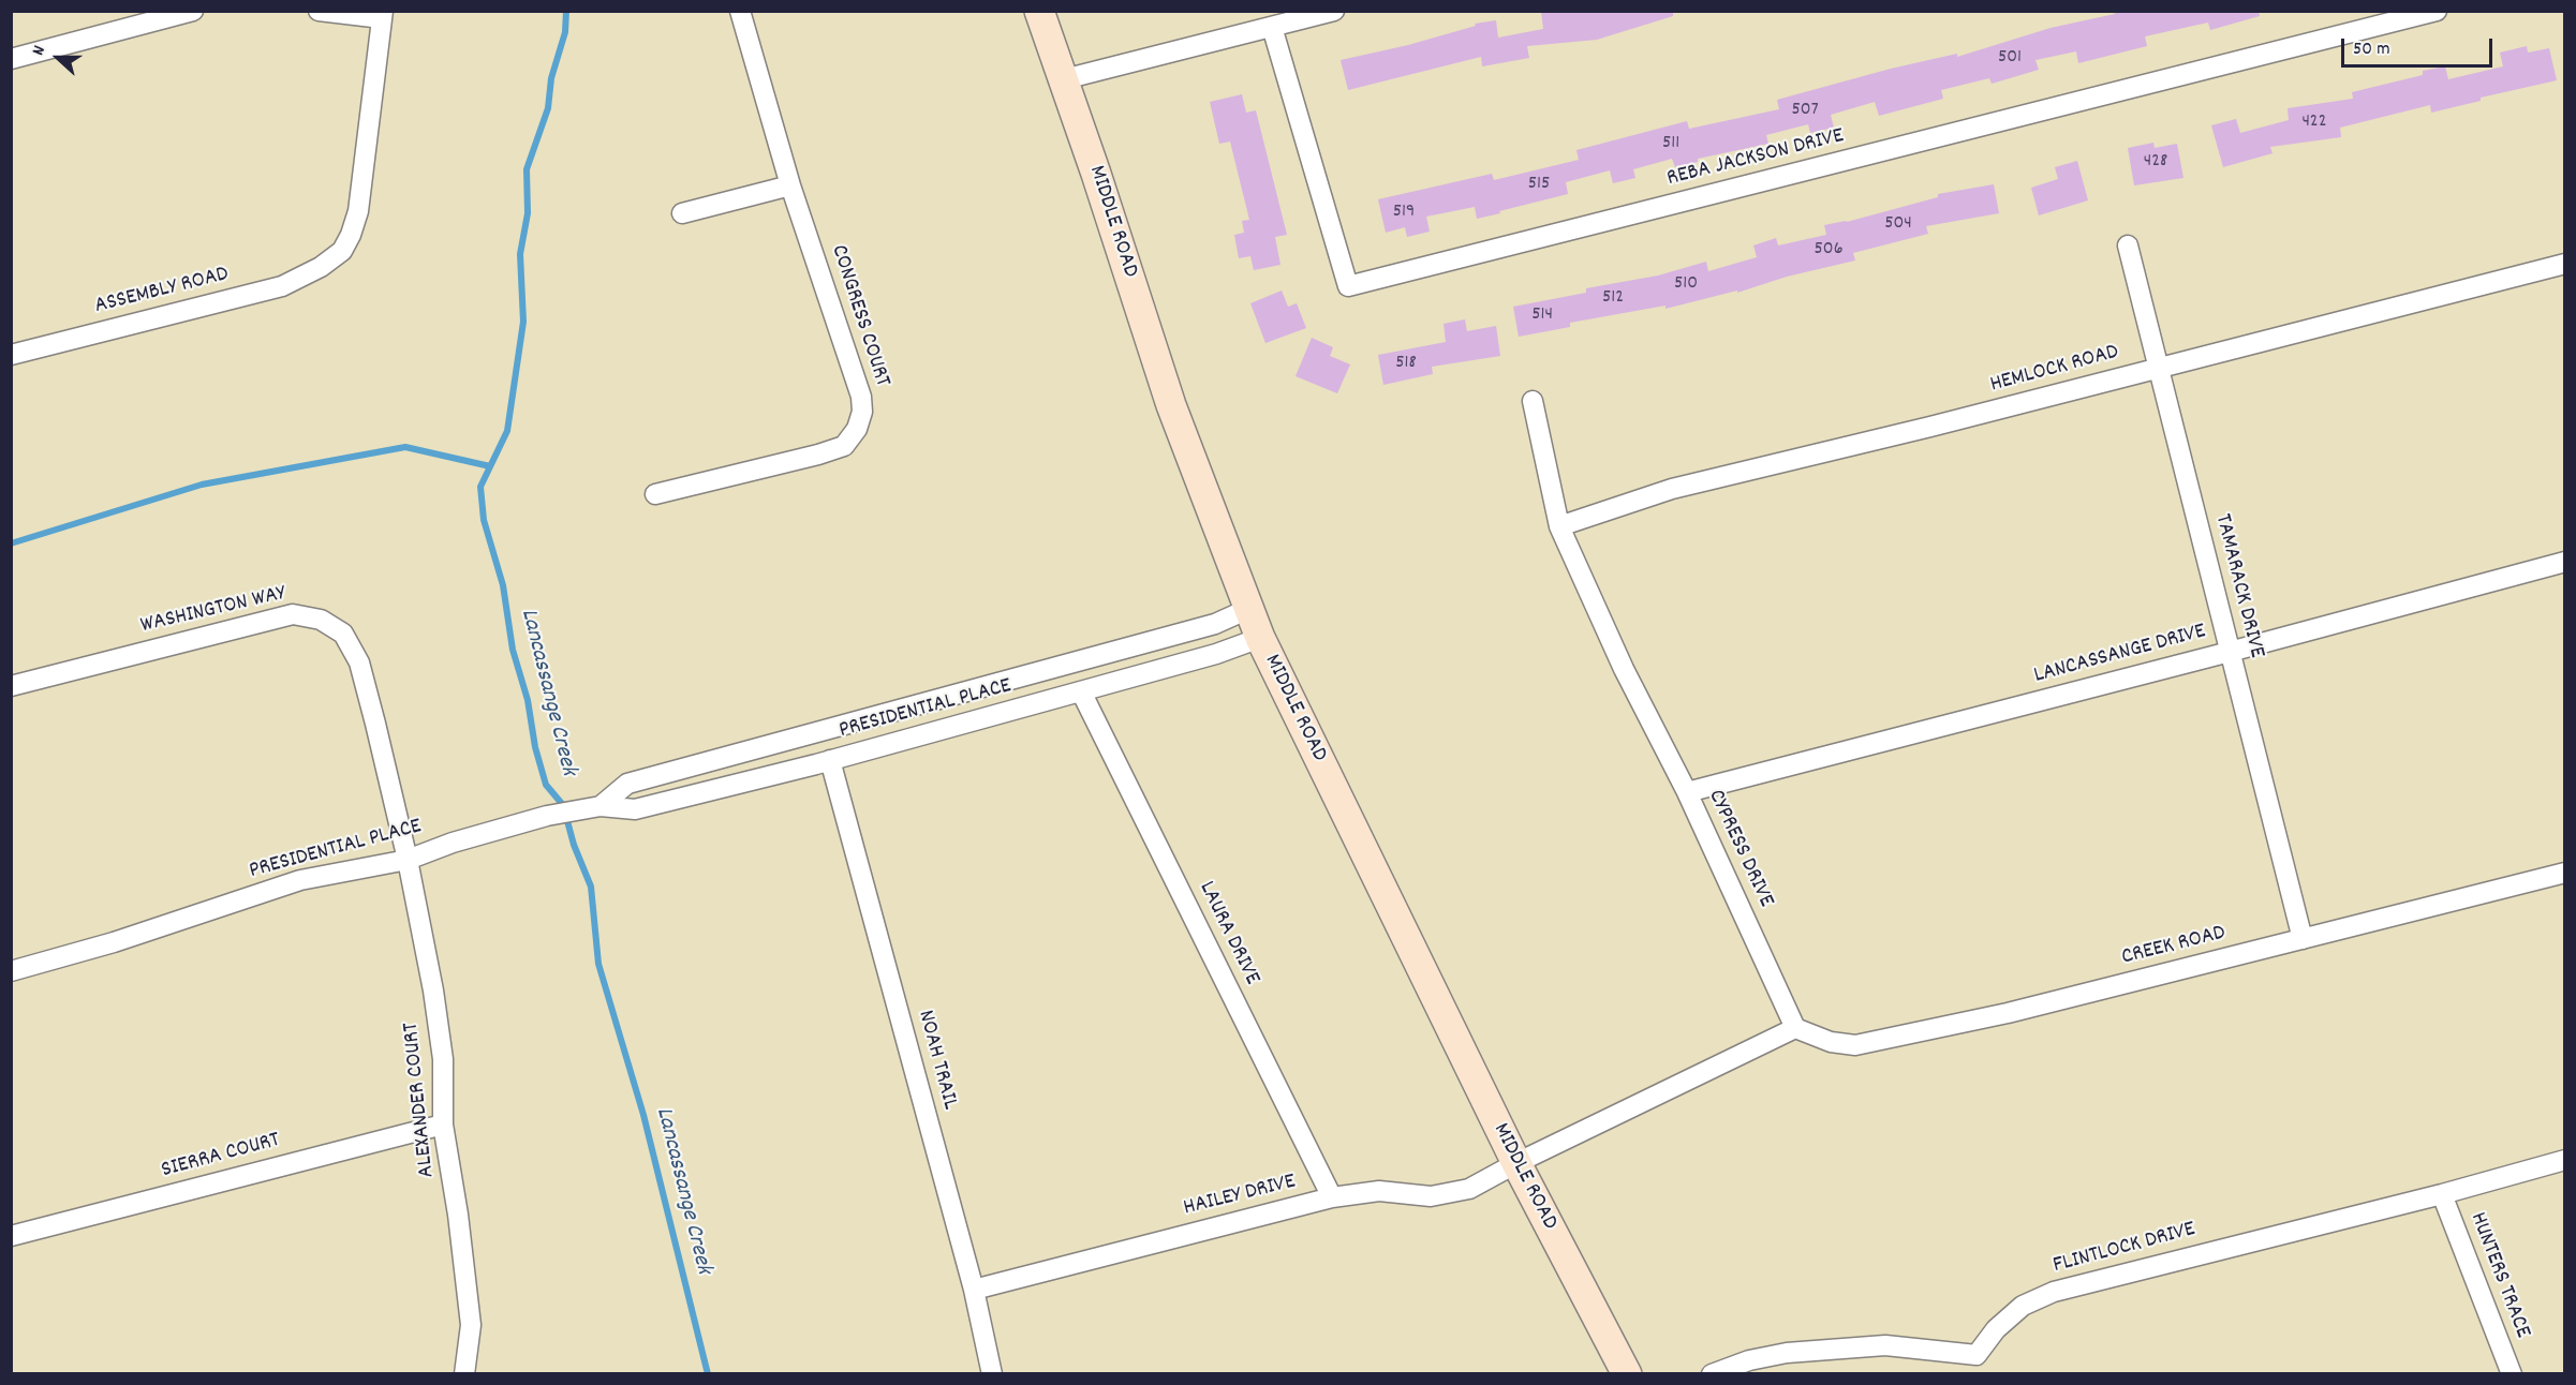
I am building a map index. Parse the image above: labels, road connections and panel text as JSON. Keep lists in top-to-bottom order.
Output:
{
  "streets": {
    "main road": ["MIDDLE ROAD"],
    "street": [
      "REBA JACKSON DRIVE",
      "ASSEMBLY ROAD",
      "CONGRESS COURT",
      "HEMLOCK ROAD",
      "TAMARACK DRIVE",
      "WASHINGTON WAY",
      "LANCASSANGE DRIVE",
      "PRESIDENTIAL PLACE",
      "CYPRESS DRIVE",
      "LAURA DRIVE",
      "CREEK ROAD",
      "NOAH TRAIL",
      "ALEXANDER COURT",
      "SIERRA COURT",
      "HAILEY DRIVE",
      "FLINTLOCK DRIVE",
      "HUNTERS TRACE"
    ]
  },
  "crossings": [
    ["MIDDLE ROAD", "PRESIDENTIAL PLACE"],
    ["MIDDLE ROAD", "HAILEY DRIVE"],
    ["HEMLOCK ROAD", "TAMARACK DRIVE"],
    ["HEMLOCK ROAD", "CYPRESS DRIVE"],
    ["TAMARACK DRIVE", "LANCASSANGE DRIVE"],
    ["TAMARACK DRIVE", "CREEK ROAD"],
    ["WASHINGTON WAY", "PRESIDENTIAL PLACE"],
    ["WASHINGTON WAY", "ALEXANDER COURT"],
    ["LANCASSANGE DRIVE", "CYPRESS DRIVE"],
    ["PRESIDENTIAL PLACE", "LAURA DRIVE"],
    ["PRESIDENTIAL PLACE", "NOAH TRAIL"],
    ["PRESIDENTIAL PLACE", "ALEXANDER COURT"],
    ["CYPRESS DRIVE", "CREEK ROAD"],
    ["LAURA DRIVE", "HAILEY DRIVE"],
    ["NOAH TRAIL", "HAILEY DRIVE"],
    ["ALEXANDER COURT", "SIERRA COURT"],
    ["FLINTLOCK DRIVE", "HUNTERS TRACE"]
  ],
  "water": ["Lancassange Creek"],
  "house_numbers": [
    "501",
    "507",
    "422",
    "511",
    "428",
    "515",
    "519",
    "504",
    "506",
    "510",
    "512",
    "514",
    "518"
  ],
  "scale_bar": "50 m",
  "north": "left"
}
